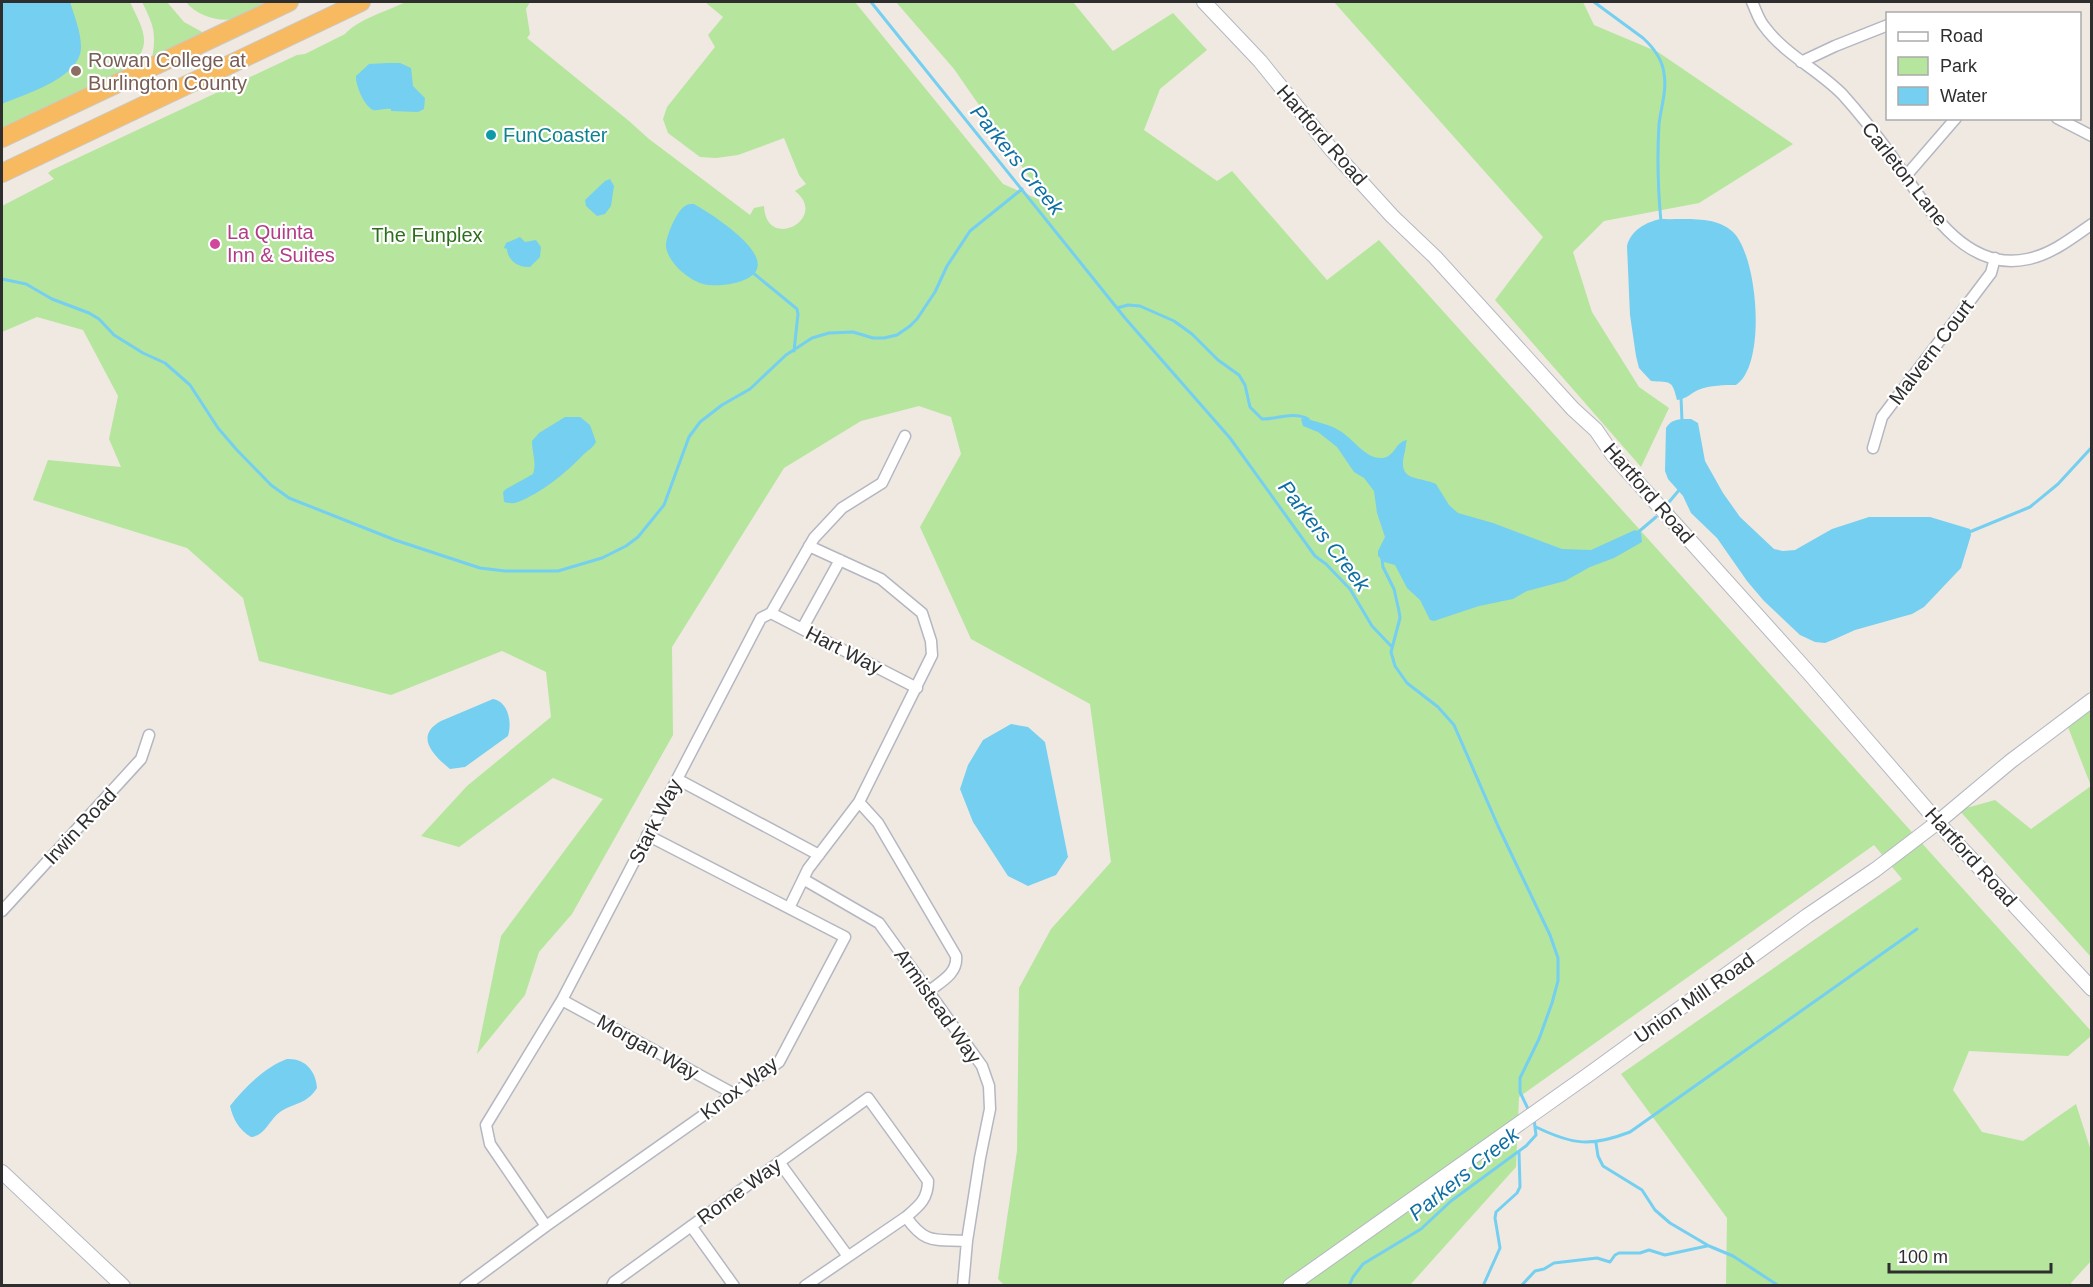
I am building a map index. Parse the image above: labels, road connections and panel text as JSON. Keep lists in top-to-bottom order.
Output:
{
  "streets": {
    "street": [
      "Hartford Road",
      "Carleton Lane",
      "Malvern Court",
      "Hart Way",
      "Stark Way",
      "Irwin Road",
      "Union Mill Road",
      "Armistead Way",
      "Morgan Way",
      "Knox Way",
      "Rome Way"
    ]
  },
  "crossings": [
    ["Hartford Road", "Union Mill Road"],
    ["Carleton Lane", "Malvern Court"],
    ["Hart Way", "Stark Way"],
    ["Stark Way", "Morgan Way"],
    ["Stark Way", "Knox Way"],
    ["Morgan Way", "Knox Way"]
  ],
  "water": ["Parkers Creek"],
  "parks": ["The Funplex"],
  "places": ["Rowan College at Burlington County", "FunCoaster", "La Quinta Inn & Suites"],
  "legend": ["Road", "Park", "Water"],
  "scale_bar": "100 m"
}
